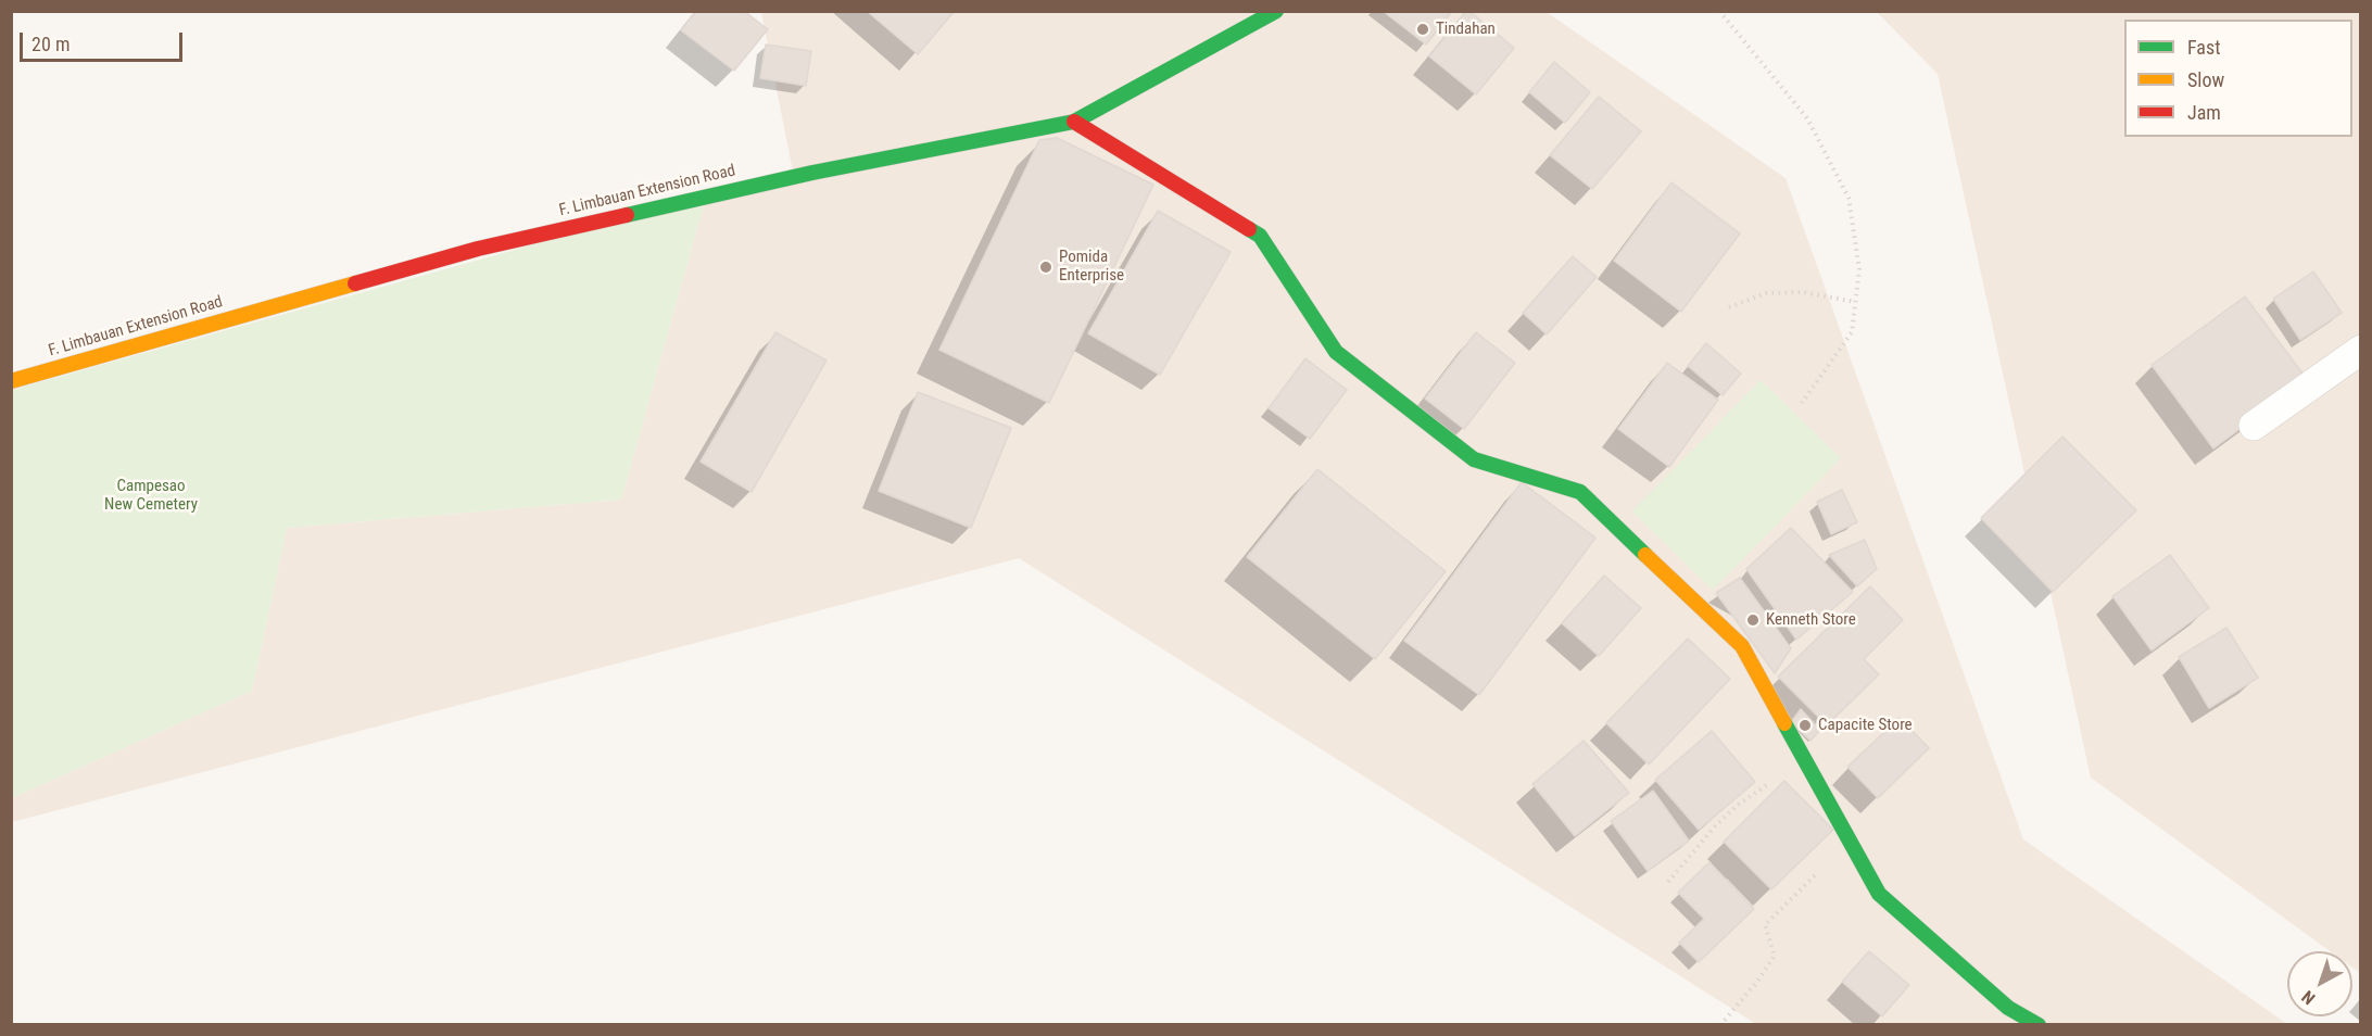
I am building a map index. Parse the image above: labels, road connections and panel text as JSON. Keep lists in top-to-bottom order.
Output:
{
  "streets": {
    "street": ["F. Limbauan Extension Road"]
  },
  "parks": ["Campesao New Cemetery"],
  "places": [
    "Tindahan",
    "Pomida Enterprise",
    "Kenneth Store",
    "Capacite Store"
  ],
  "legend": ["Fast", "Slow", "Jam"],
  "scale_bar": "20 m",
  "north": "bottom left"
}
